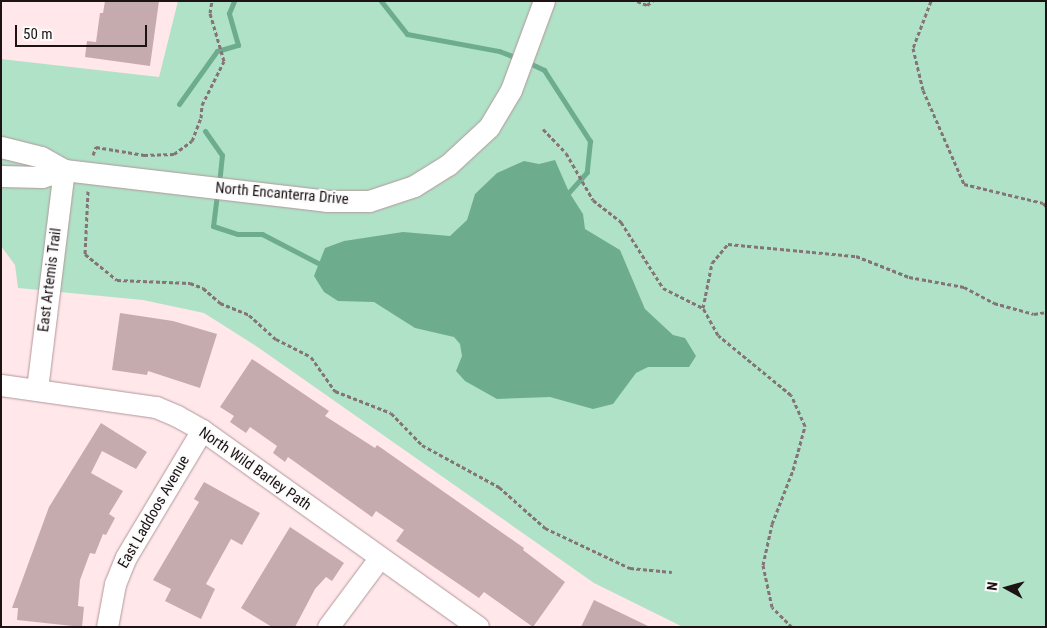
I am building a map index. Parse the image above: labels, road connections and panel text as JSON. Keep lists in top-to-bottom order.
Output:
{
  "streets": {
    "street": [
      "North Encanterra Drive",
      "East Artemis Trail",
      "North Wild Barley Path",
      "East Laddoos Avenue"
    ]
  },
  "crossings": [
    ["North Encanterra Drive", "East Artemis Trail"],
    ["East Artemis Trail", "North Wild Barley Path"],
    ["North Wild Barley Path", "East Laddoos Avenue"]
  ],
  "scale_bar": "50 m",
  "north": "left"
}
